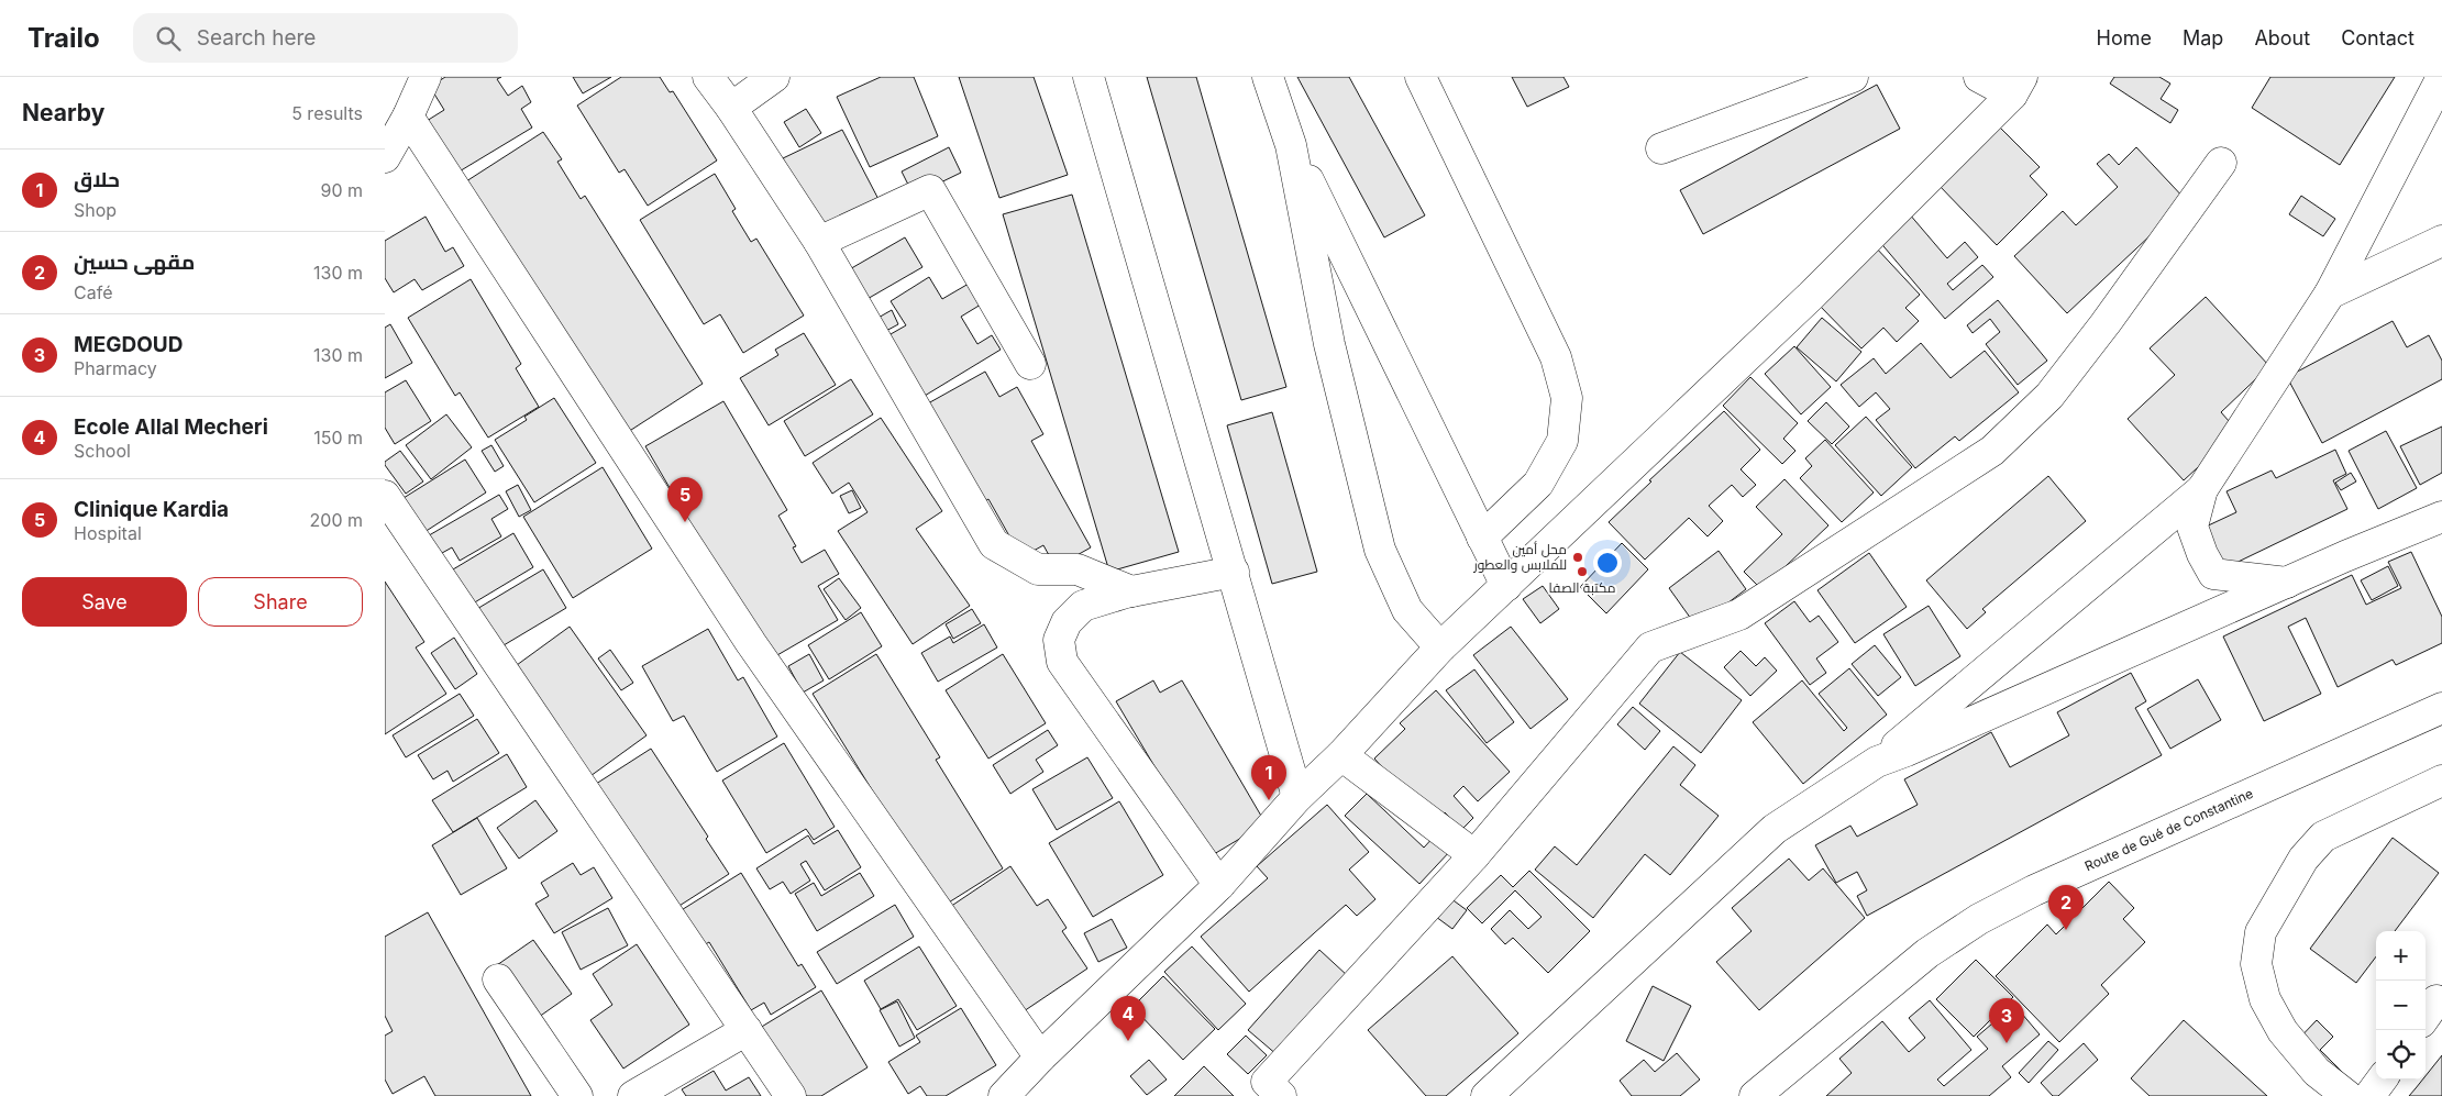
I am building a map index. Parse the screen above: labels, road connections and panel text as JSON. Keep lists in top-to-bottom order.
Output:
{
  "streets": {
    "street": ["Route de Gué de Constantine"]
  },
  "places": ["محل أمين للملابس والعطور", "مكتبة الصفا"],
  "page": {
    "header": "Trailo",
    "search": "Search here",
    "nav": [
      "Home",
      "Map",
      "About",
      "Contact"
    ],
    "heading": ["Nearby", "5 results"],
    "list": [
      {
        "mark": "1",
        "name": "حلاق",
        "note": "Shop",
        "value": "90 m"
      },
      {
        "mark": "2",
        "name": "مقهى حسين",
        "note": "Café",
        "value": "130 m"
      },
      {
        "mark": "3",
        "name": "MEGDOUD",
        "note": "Pharmacy",
        "value": "130 m"
      },
      {
        "mark": "4",
        "name": "Ecole Allal Mecheri",
        "note": "School",
        "value": "150 m"
      },
      {
        "mark": "5",
        "name": "Clinique Kardia",
        "note": "Hospital",
        "value": "200 m"
      }
    ],
    "pins": [
      "5",
      "1",
      "2",
      "4",
      "3"
    ],
    "buttons": ["Save", "Share"],
    "map_buttons": ["+", "−"]
  }
}
